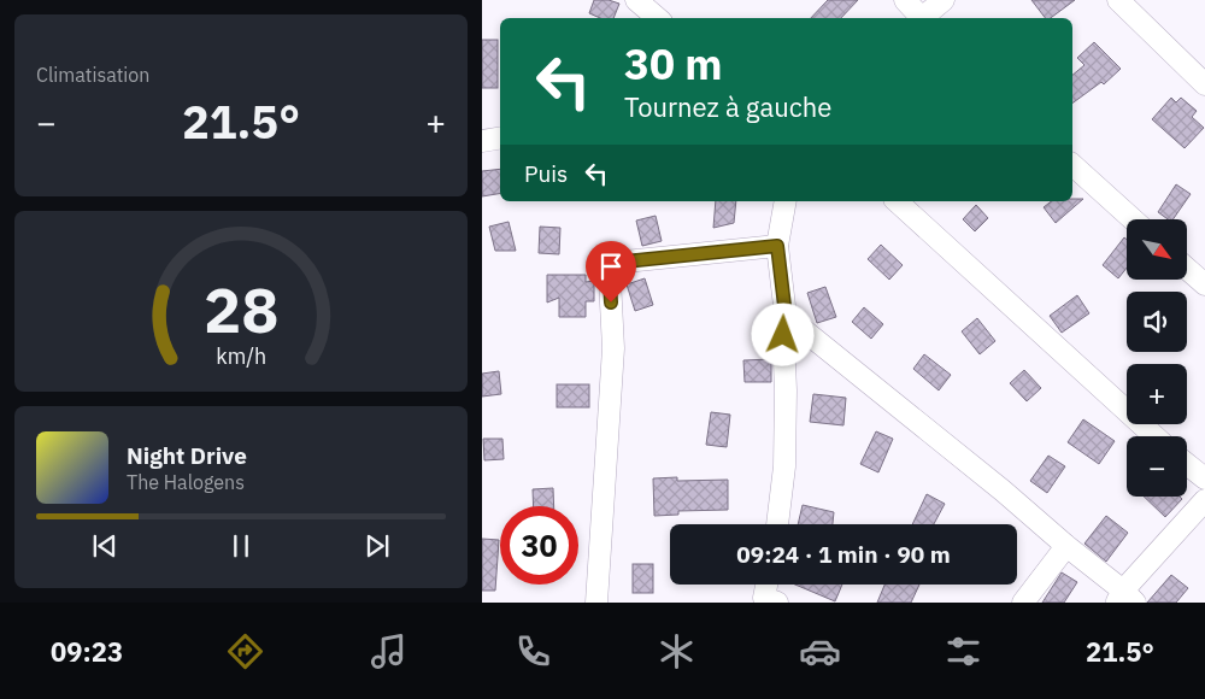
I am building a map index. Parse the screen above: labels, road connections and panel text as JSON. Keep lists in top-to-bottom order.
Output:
{
  "north": "bottom right",
  "page": {
    "tile": "Climatisation",
    "turn": ["30 m", "Tournez à gauche"],
    "heat": ["−", "21.5°", "+"],
    "then": "Puis",
    "map_buttons": ["+", "−"],
    "song": ["Night Drive", "The Halogens"],
    "limit": "30",
    "trip": "09:24 · 1 min · 90 m",
    "tabs": ["09:23", "21.5°"],
    "gauge": ["28", "km/h"]
  }
}
